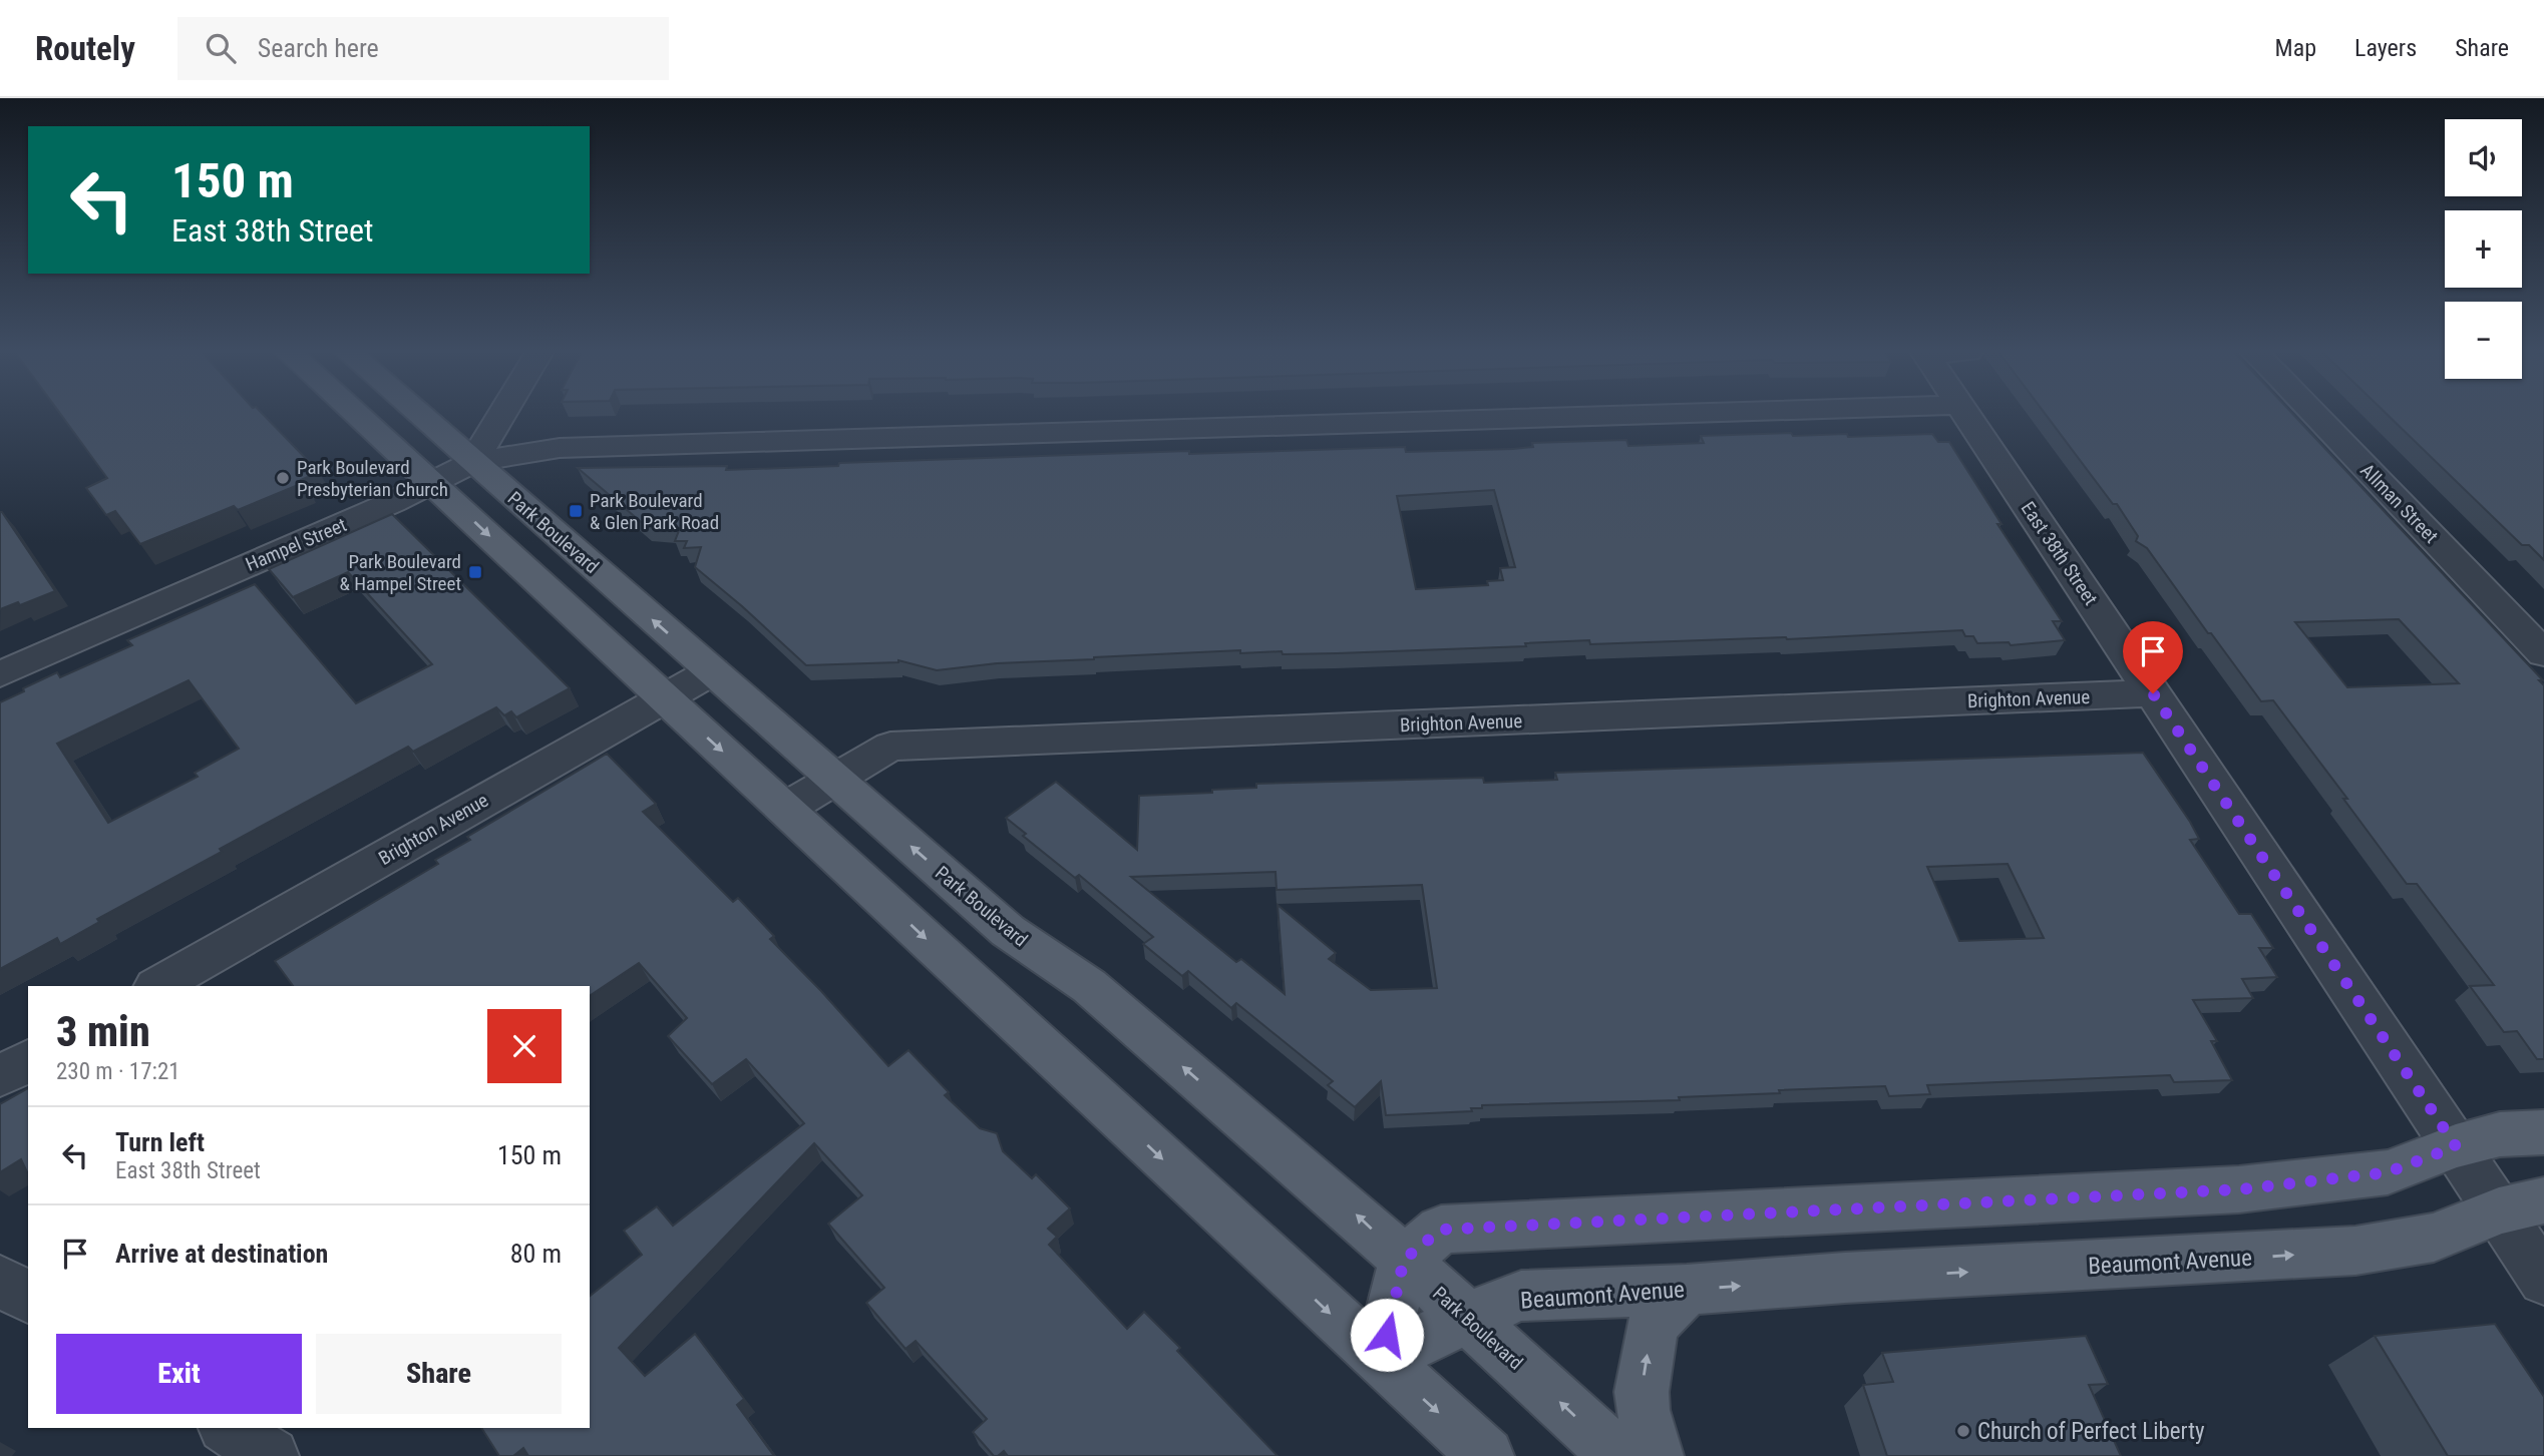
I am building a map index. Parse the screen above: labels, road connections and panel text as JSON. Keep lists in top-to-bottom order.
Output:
{
  "streets": {
    "main road": ["Park Boulevard", "Beaumont Avenue"],
    "street": [
      "Allman Street",
      "Hampel Street",
      "East 38th Street",
      "Brighton Avenue"
    ]
  },
  "crossings": [
    ["Park Boulevard", "Hampel Street"],
    ["Park Boulevard", "Brighton Avenue"],
    ["Park Boulevard", "Beaumont Avenue"],
    ["East 38th Street", "Brighton Avenue"],
    ["East 38th Street", "Beaumont Avenue"]
  ],
  "places": {
    "other": ["Park Boulevard Presbyterian Church", "Church of Perfect Liberty"],
    "transit": ["Park Boulevard & Glen Park Road", "Park Boulevard & Hampel Street"]
  },
  "page": {
    "header": "Routely",
    "search": "Search here",
    "nav": ["Map", "Layers", "Share"],
    "map_buttons": ["+", "−"],
    "turn": ["150 m", "East 38th Street"],
    "heading": ["3 min", "230 m · 17:21"],
    "list": [
      {
        "name": "Turn left",
        "note": "East 38th Street",
        "value": "150 m"
      },
      {
        "name": "Arrive at destination",
        "value": "80 m"
      }
    ],
    "buttons": ["Exit", "Share"]
  }
}
